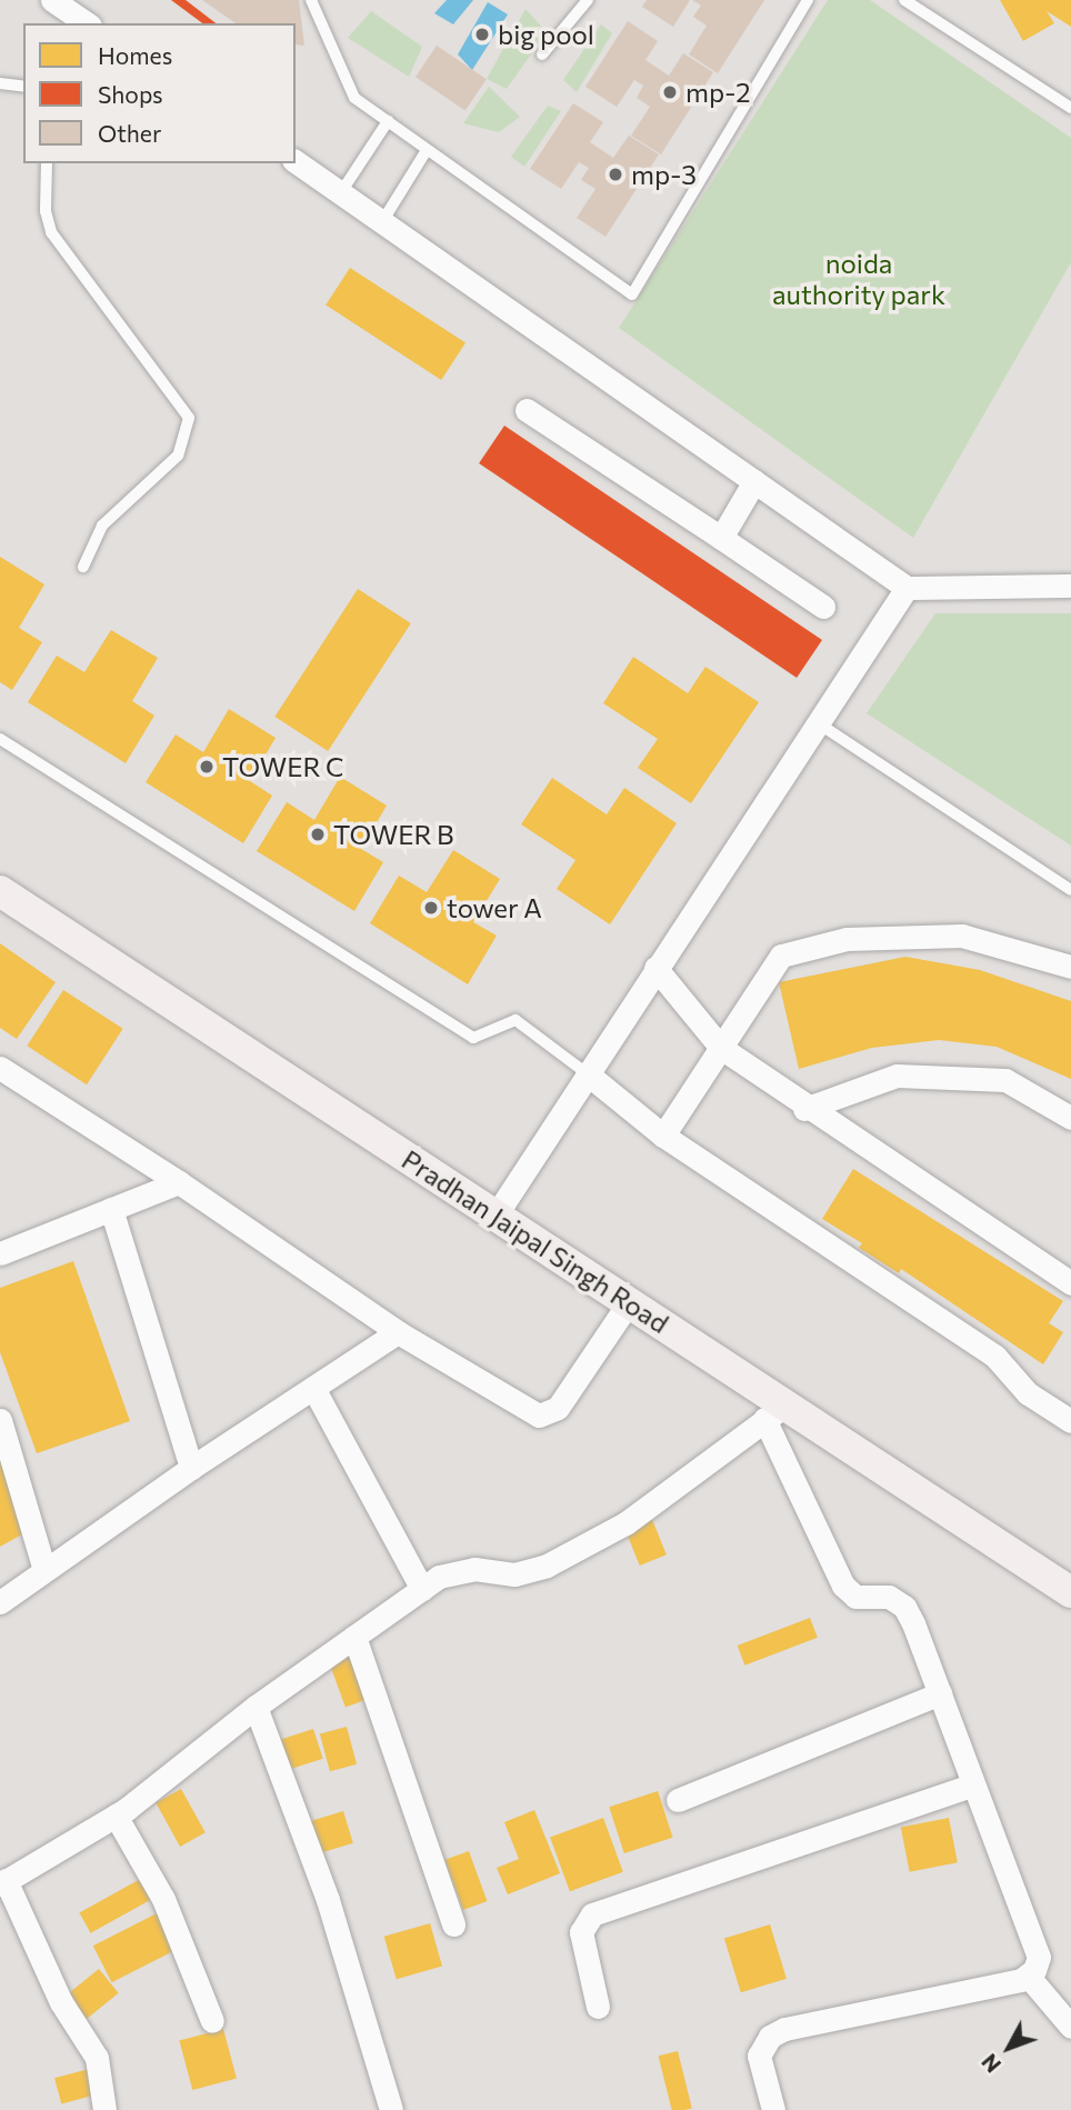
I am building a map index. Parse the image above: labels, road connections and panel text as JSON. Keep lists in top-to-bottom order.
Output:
{
  "streets": {
    "street": ["Pradhan Jaipal Singh Road"]
  },
  "parks": ["noida authority park"],
  "places": [
    "big pool",
    "mp-2",
    "mp-3",
    "TOWER C",
    "TOWER B",
    "tower A"
  ],
  "legend": ["Homes", "Shops", "Other"],
  "north": "bottom left"
}
